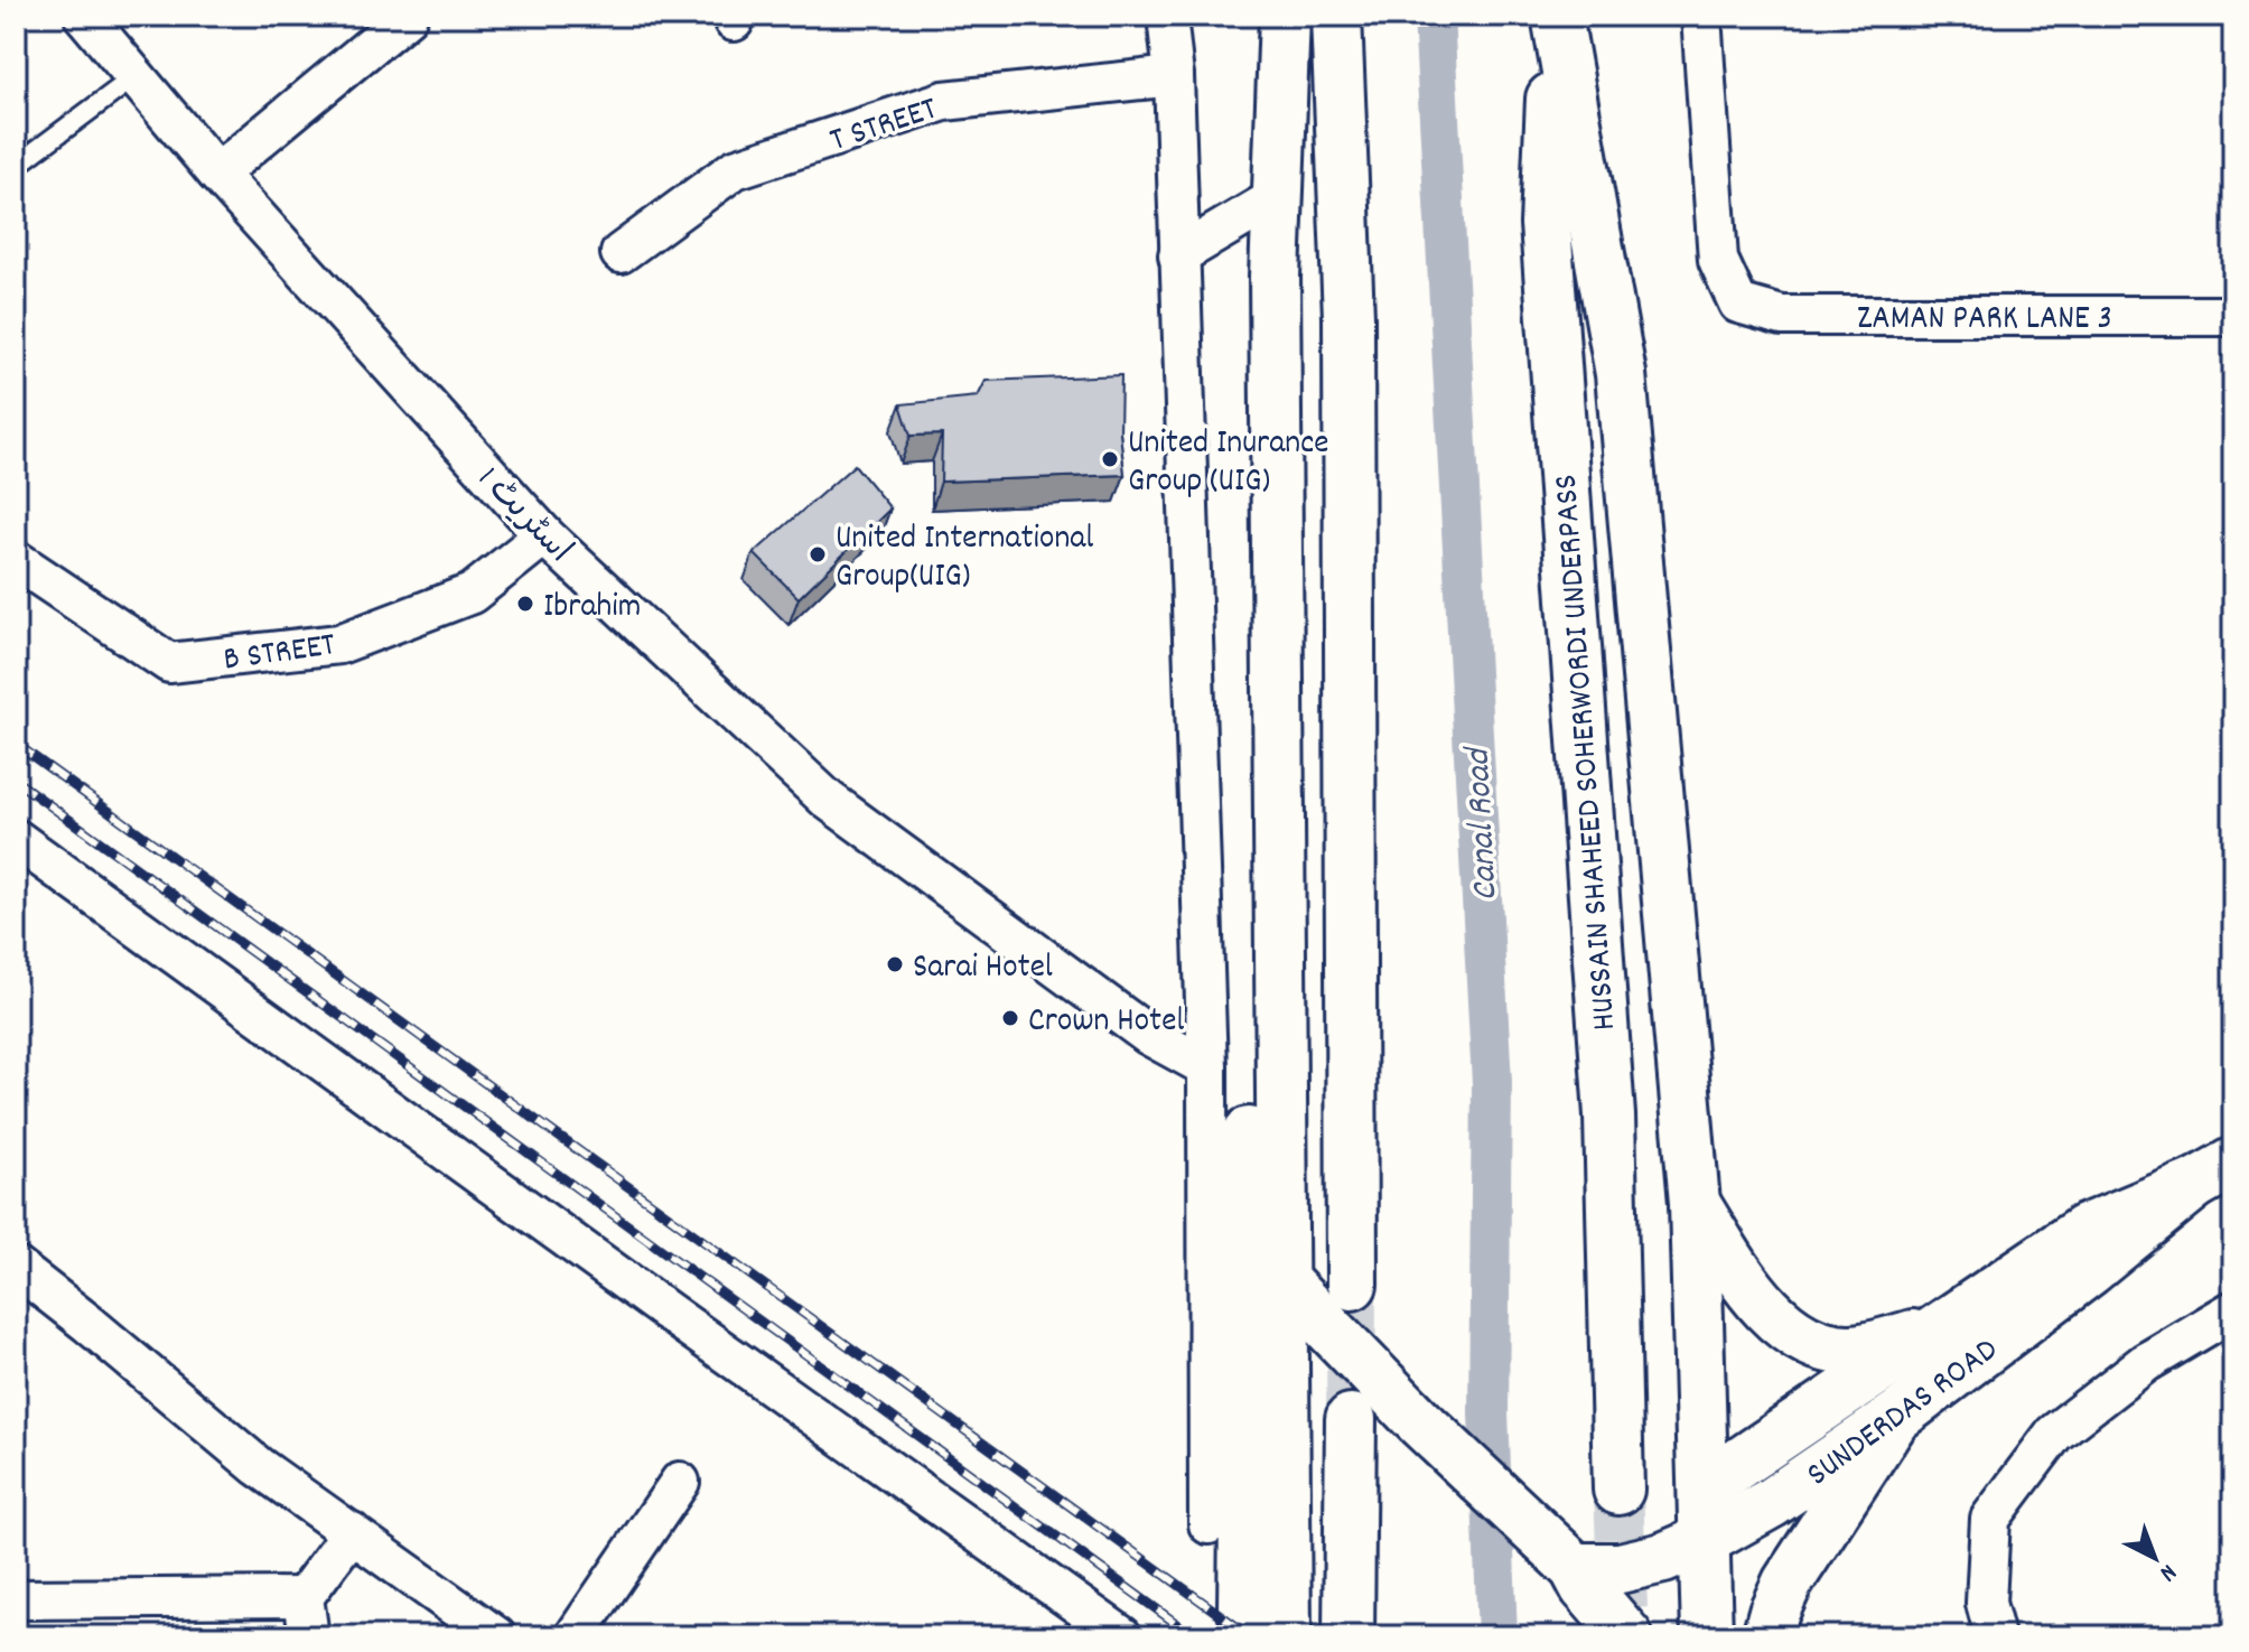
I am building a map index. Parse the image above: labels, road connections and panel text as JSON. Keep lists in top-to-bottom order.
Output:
{
  "streets": {
    "main road": ["HUSSAIN SHAHEED SOHERWORDI UNDERPASS", "SUNDERDAS ROAD"],
    "street": [
      "T STREET",
      "ZAMAN PARK LANE 3",
      "اسٹریٹ 1",
      "B STREET"
    ]
  },
  "crossings": [
    ["اسٹریٹ 1", "B STREET"]
  ],
  "water": ["Canal Road"],
  "places": [
    "United Inurance Group (UIG)",
    "United International Group(UIG)",
    "Ibrahim",
    "Sarai Hotel",
    "Crown Hotel"
  ],
  "north": "bottom right"
}
